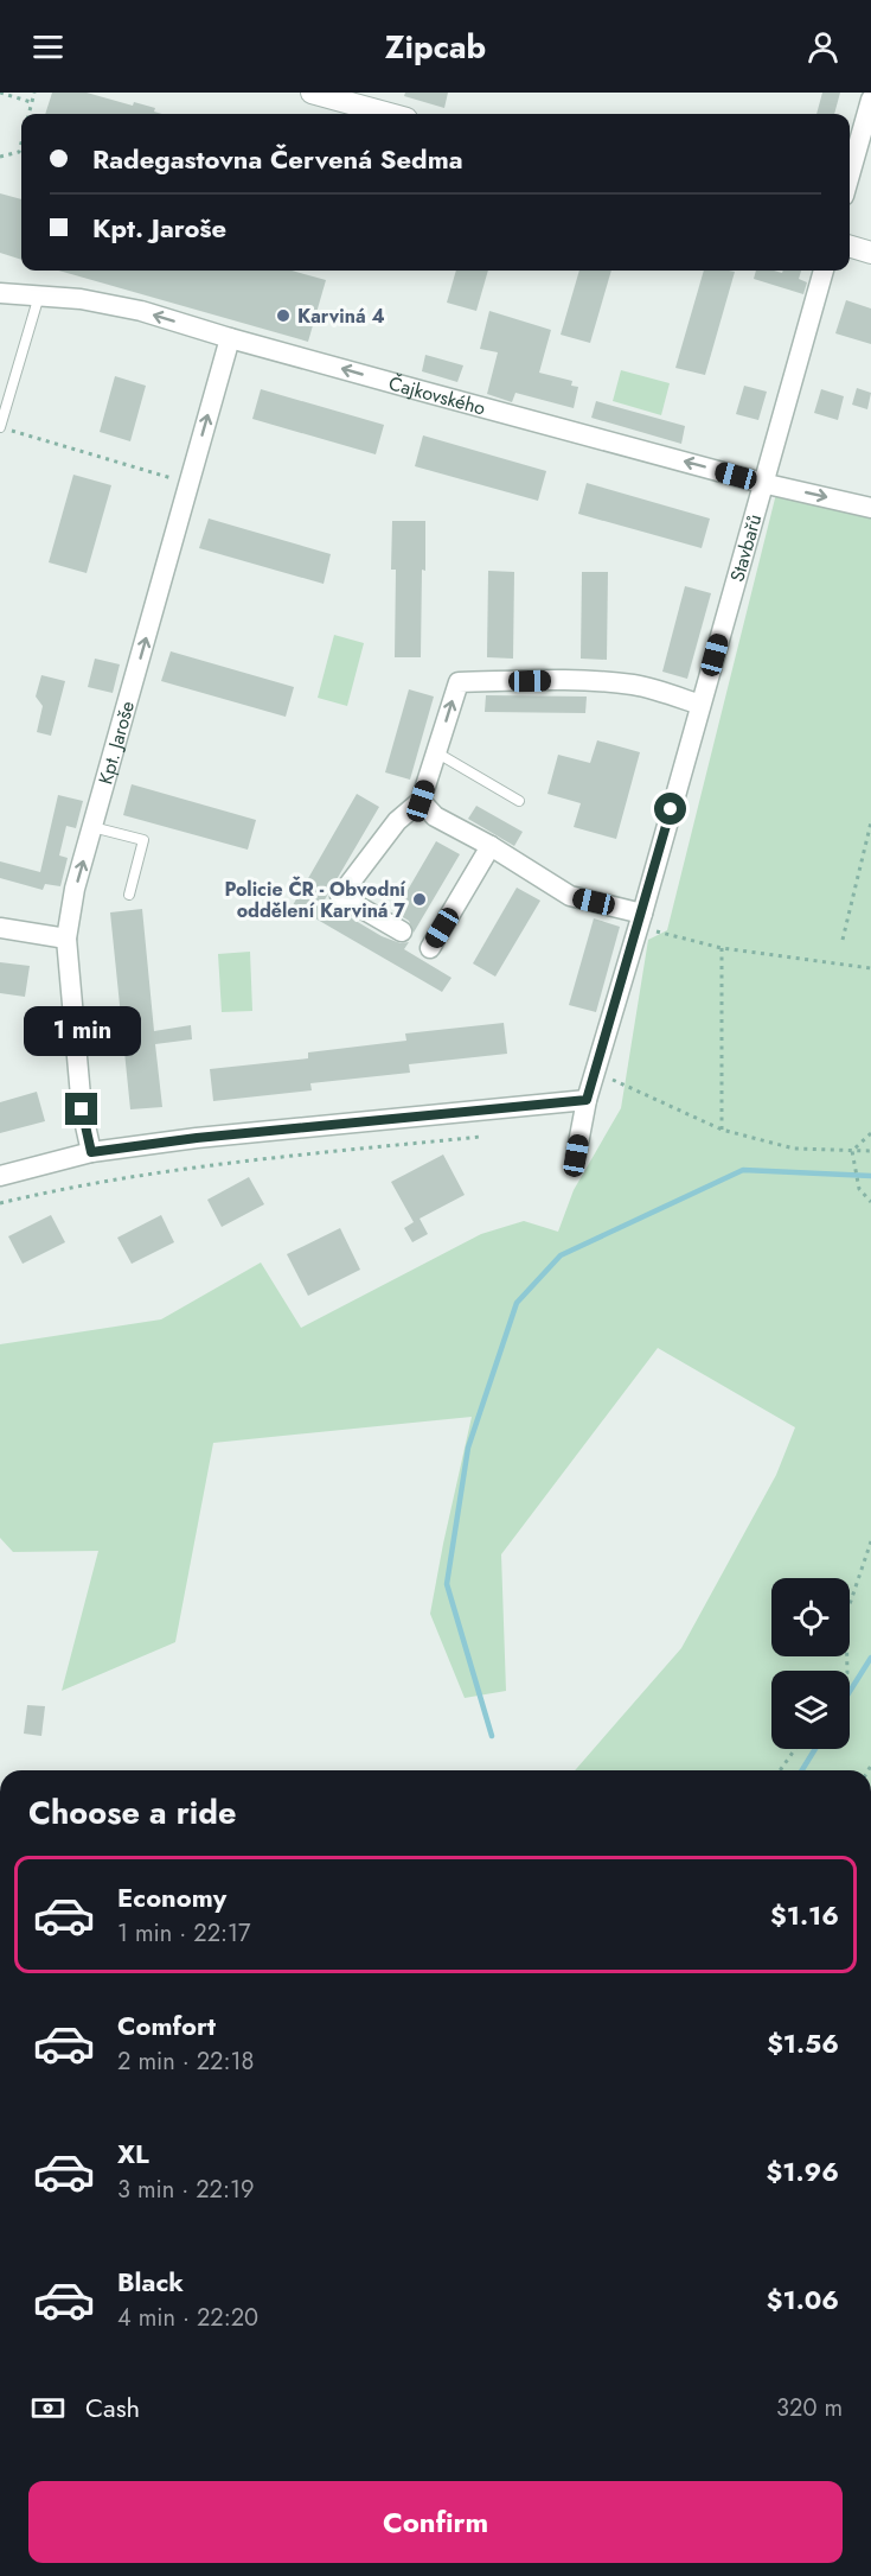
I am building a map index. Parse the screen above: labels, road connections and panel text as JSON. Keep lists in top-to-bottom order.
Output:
{
  "streets": {
    "street": ["Čajkovského", "Stavbařů", "Kpt. Jaroše"]
  },
  "crossings": [
    ["Čajkovského", "Stavbařů"],
    ["Čajkovského", "Kpt. Jaroše"]
  ],
  "one_way": ["Kpt. Jaroše"],
  "places": ["Karviná 4", "Policie ČR - Obvodní oddělení Karviná 7"],
  "page": {
    "header": "Zipcab",
    "banner": ["Radegastovna Červená Sedma", "Kpt. Jaroše"],
    "bubble": "1 min",
    "heading": "Choose a ride",
    "list": [
      {
        "name": "Economy",
        "note": "1 min · 22:17",
        "value": "$1.16"
      },
      {
        "name": "Comfort",
        "note": "2 min · 22:18",
        "value": "$1.56"
      },
      {
        "name": "XL",
        "note": "3 min · 22:19",
        "value": "$1.96"
      },
      {
        "name": "Black",
        "note": "4 min · 22:20",
        "value": "$1.06"
      }
    ],
    "pay": ["Cash", "320 m"],
    "buttons": "Confirm"
  }
}
